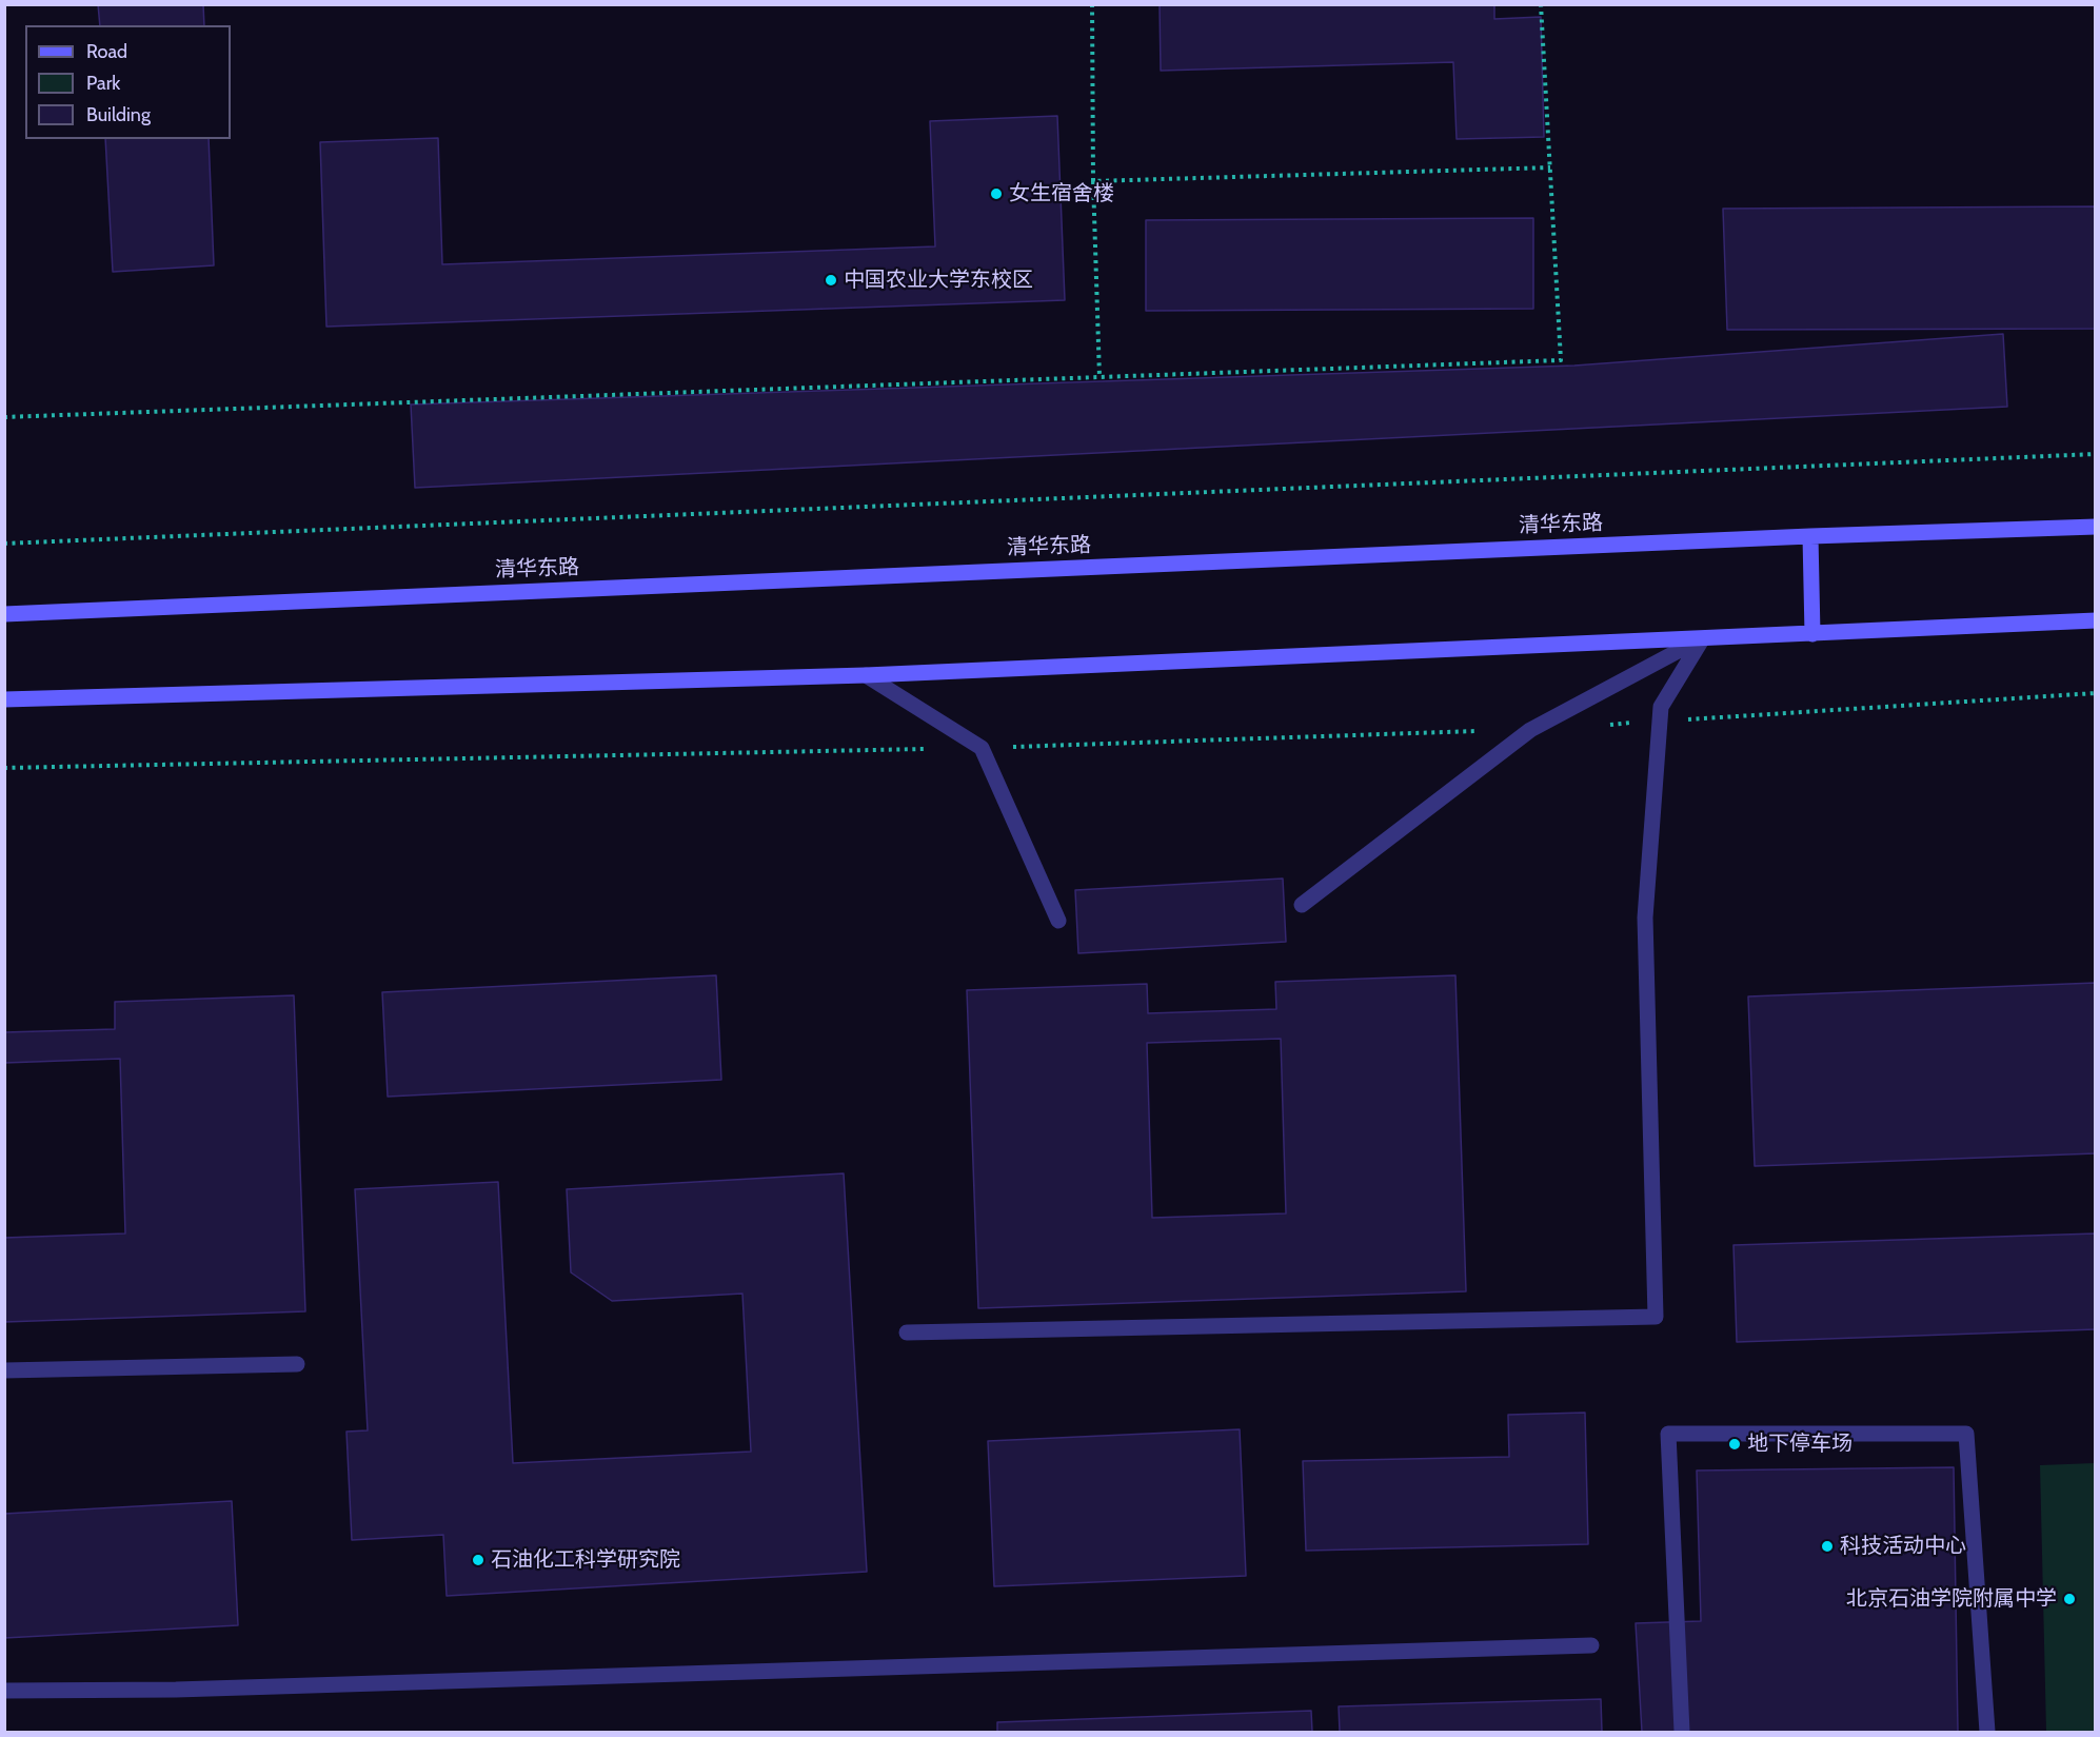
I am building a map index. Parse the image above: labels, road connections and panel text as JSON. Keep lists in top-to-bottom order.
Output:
{
  "streets": {
    "main road": ["清华东路"]
  },
  "places": [
    "女生宿舍楼",
    "中国农业大学东校区",
    "地下停车场",
    "科技活动中心",
    "石油化工科学研究院",
    "北京石油学院附属中学"
  ],
  "legend": ["Road", "Park", "Building"]
}
